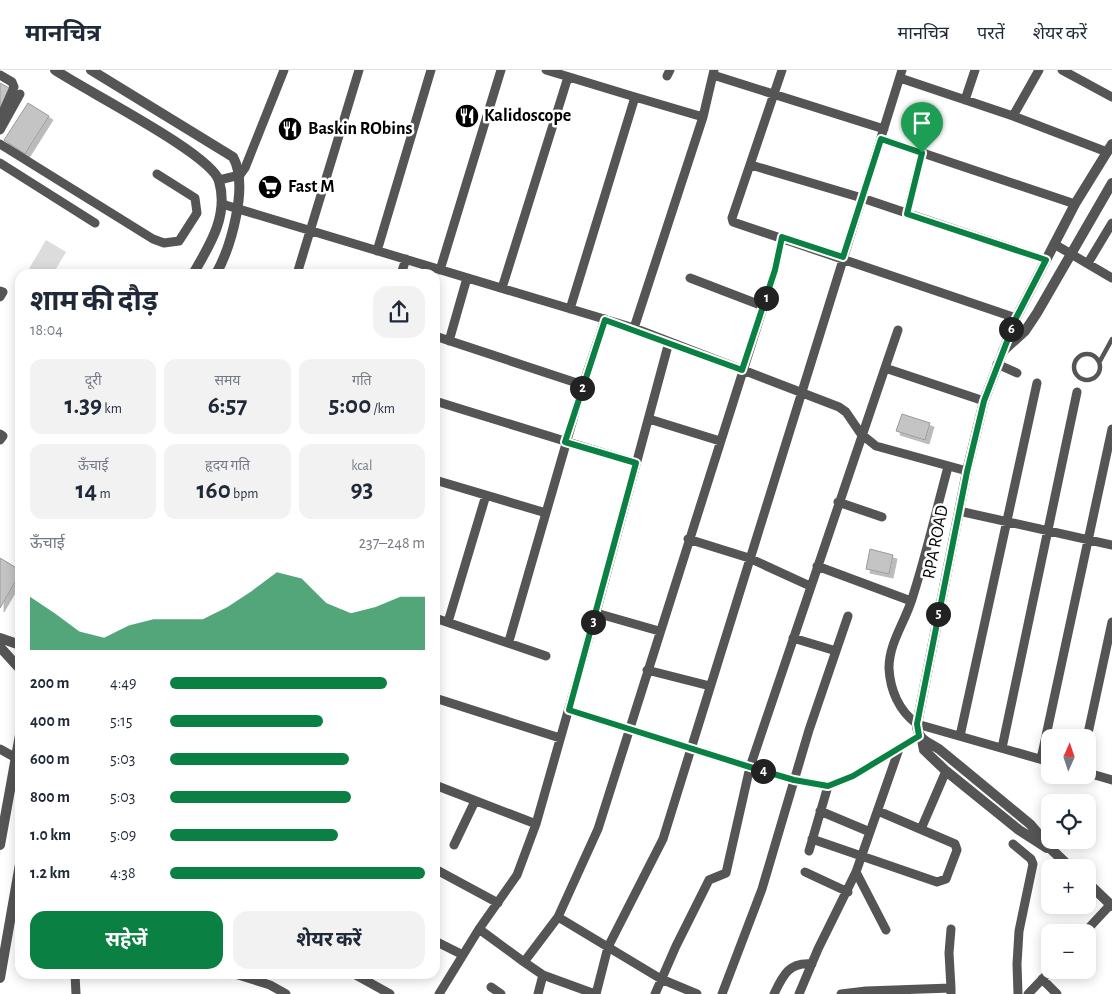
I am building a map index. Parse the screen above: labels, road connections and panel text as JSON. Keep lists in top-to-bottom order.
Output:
{
  "streets": {
    "street": ["RPA ROAD"]
  },
  "places": {
    "restaurant": ["Kalidoscope", "Baskin RObins"],
    "supermarket": ["Fast M"]
  },
  "north": "top",
  "page": {
    "header": "मानचित्र",
    "nav": ["मानचित्र", "परतें", "शेयर करें"],
    "heading": ["शाम की दौड़", "18:04"],
    "pins": [
      "1",
      "6",
      "2",
      "5",
      "3",
      "4"
    ],
    "stats": [
      ["दूरी", "1.39 km"],
      ["समय", "6:57"],
      ["गति", "5:00 /km"],
      ["ऊँचाई", "14 m"],
      ["हृदय गति", "160 bpm"],
      ["kcal", "93"]
    ],
    "chart": ["ऊँचाई", "237–248 m"],
    "list": [
      {
        "name": "200 m",
        "note": "4:49"
      },
      {
        "name": "400 m",
        "note": "5:15"
      },
      {
        "name": "600 m",
        "note": "5:03"
      },
      {
        "name": "800 m",
        "note": "5:03"
      },
      {
        "name": "1.0 km",
        "note": "5:09"
      },
      {
        "name": "1.2 km",
        "note": "4:38"
      }
    ],
    "map_buttons": ["+", "−"],
    "buttons": ["सहेजें", "शेयर करें"]
  }
}
